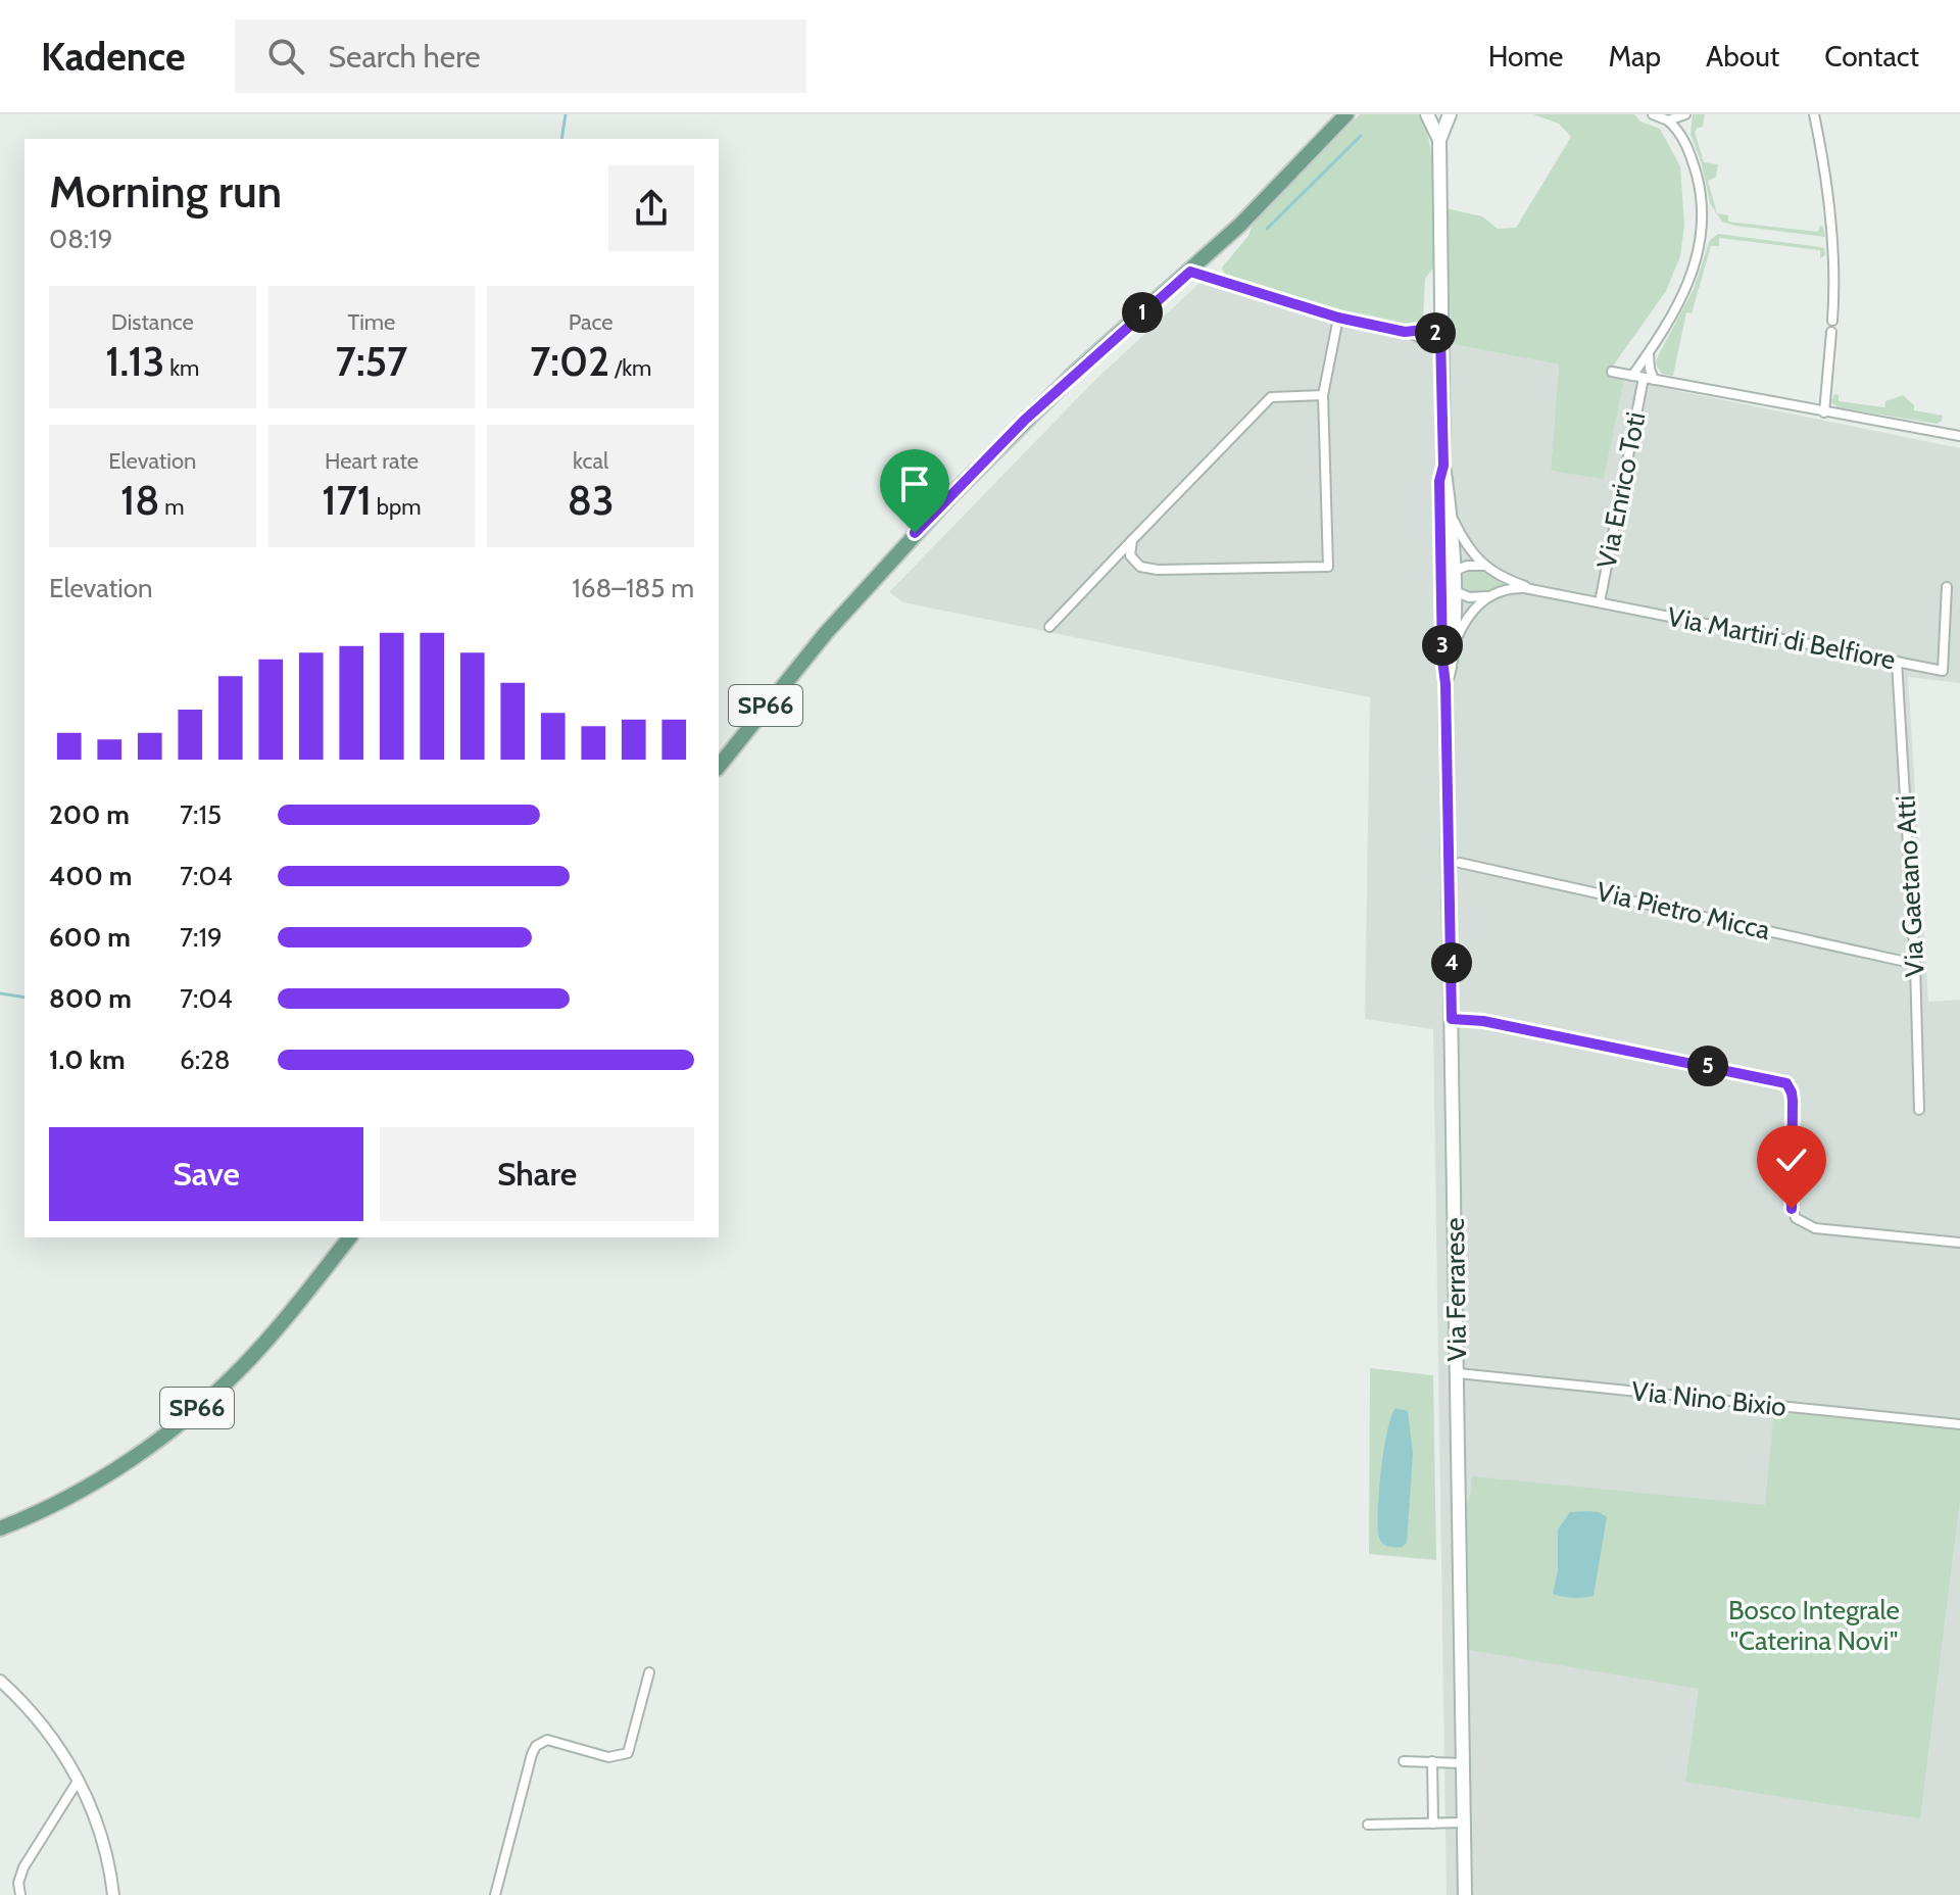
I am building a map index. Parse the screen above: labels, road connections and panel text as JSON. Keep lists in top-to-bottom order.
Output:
{
  "streets": {
    "main road": ["SP66", "Via Ferrarese"],
    "street": [
      "Via Enrico Toti",
      "Via Martiri di Belfiore",
      "Via Gaetano Atti",
      "Via Pietro Micca",
      "Via Nino Bixio"
    ]
  },
  "crossings": [
    ["Via Enrico Toti", "Via Martiri di Belfiore"],
    ["Via Martiri di Belfiore", "Via Gaetano Atti"],
    ["Via Martiri di Belfiore", "Via Ferrarese"],
    ["Via Gaetano Atti", "Via Pietro Micca"],
    ["Via Pietro Micca", "Via Ferrarese"],
    ["Via Ferrarese", "Via Nino Bixio"]
  ],
  "parks": ["Bosco Integrale \"Caterina Novi\""],
  "page": {
    "header": "Kadence",
    "search": "Search here",
    "nav": [
      "Home",
      "Map",
      "About",
      "Contact"
    ],
    "heading": ["Morning run", "08:19"],
    "stats": [
      ["Distance", "1.13 km"],
      ["Time", "7:57"],
      ["Pace", "7:02 /km"],
      ["Elevation", "18 m"],
      ["Heart rate", "171 bpm"],
      ["kcal", "83"]
    ],
    "pins": [
      "1",
      "2",
      "3",
      "4",
      "5"
    ],
    "chart": ["Elevation", "168–185 m"],
    "list": [
      {
        "name": "200 m",
        "note": "7:15"
      },
      {
        "name": "400 m",
        "note": "7:04"
      },
      {
        "name": "600 m",
        "note": "7:19"
      },
      {
        "name": "800 m",
        "note": "7:04"
      },
      {
        "name": "1.0 km",
        "note": "6:28"
      }
    ],
    "buttons": ["Save", "Share"]
  }
}
